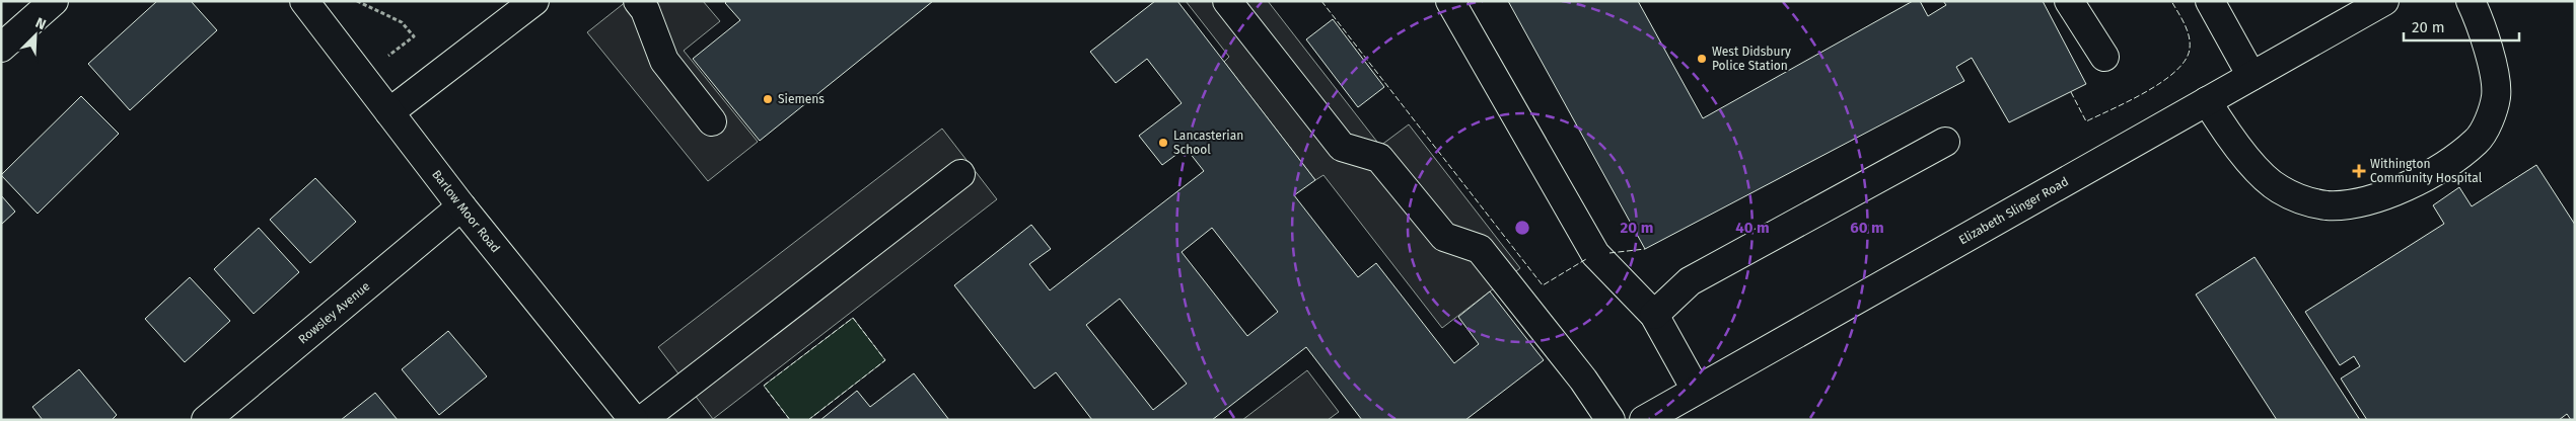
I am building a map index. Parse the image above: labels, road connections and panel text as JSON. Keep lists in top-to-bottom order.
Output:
{
  "streets": {
    "street": ["Elizabeth Slinger Road", "Barlow Moor Road", "Rowsley Avenue"]
  },
  "crossings": [
    ["Barlow Moor Road", "Rowsley Avenue"]
  ],
  "places": {
    "other": ["West Didsbury Police Station", "Siemens", "Lancasterian School"],
    "health": ["Withington Community Hospital"]
  },
  "scale_bar": "20 m",
  "north": "top right",
  "rings": ["20 m", "40 m", "60 m"]
}
